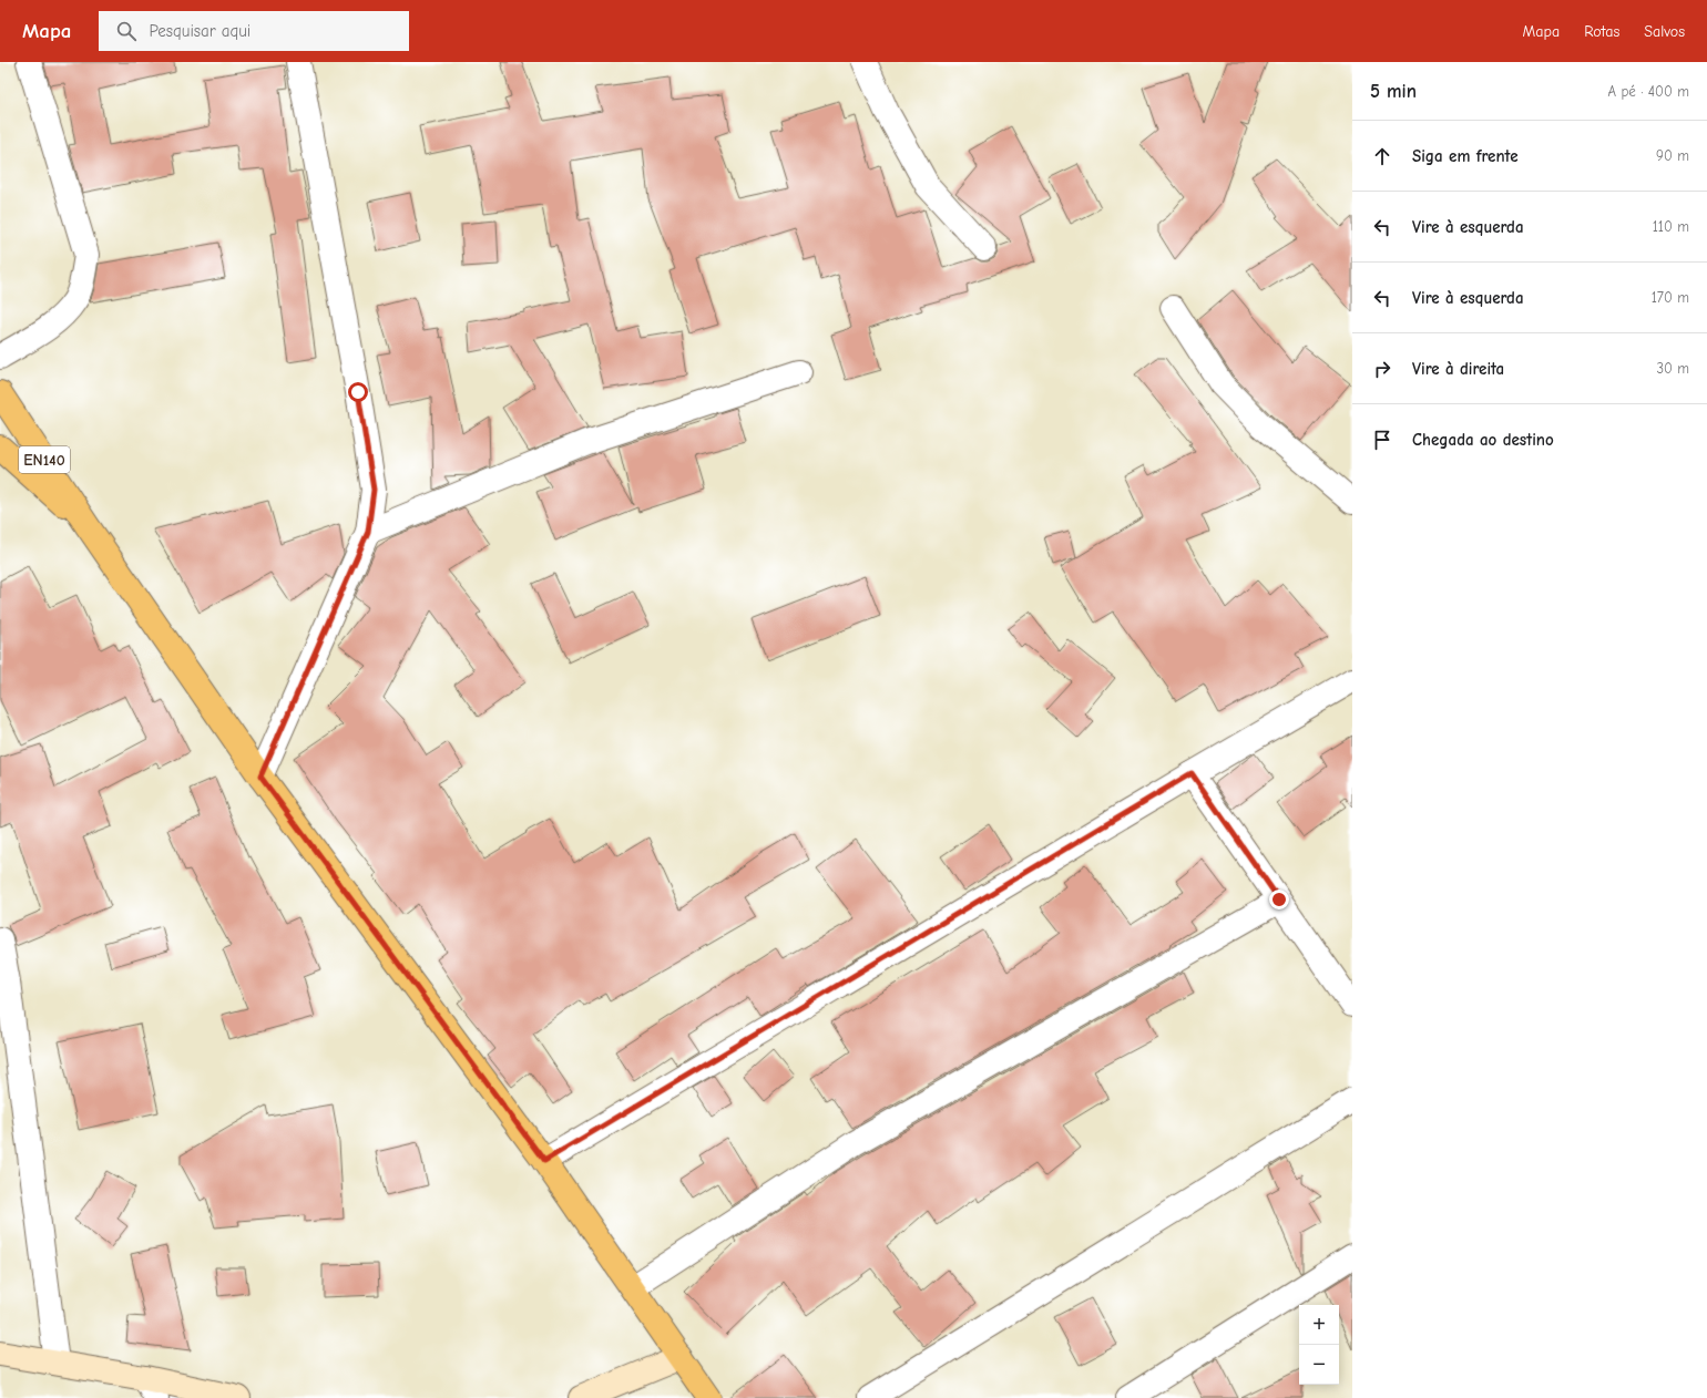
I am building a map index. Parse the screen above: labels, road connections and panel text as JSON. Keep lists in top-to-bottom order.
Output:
{
  "streets": {
    "main road": ["EN140"]
  },
  "page": {
    "header": "Mapa",
    "search": "Pesquisar aqui",
    "nav": ["Mapa", "Rotas", "Salvos"],
    "heading": ["5 min", "A pé · 400 m"],
    "list": [
      ["Siga em frente", "90 m"],
      ["Vire à esquerda", "110 m"],
      ["Vire à esquerda", "170 m"],
      ["Vire à direita", "30 m"],
      "Chegada ao destino"
    ],
    "map_buttons": ["+", "−"]
  }
}
